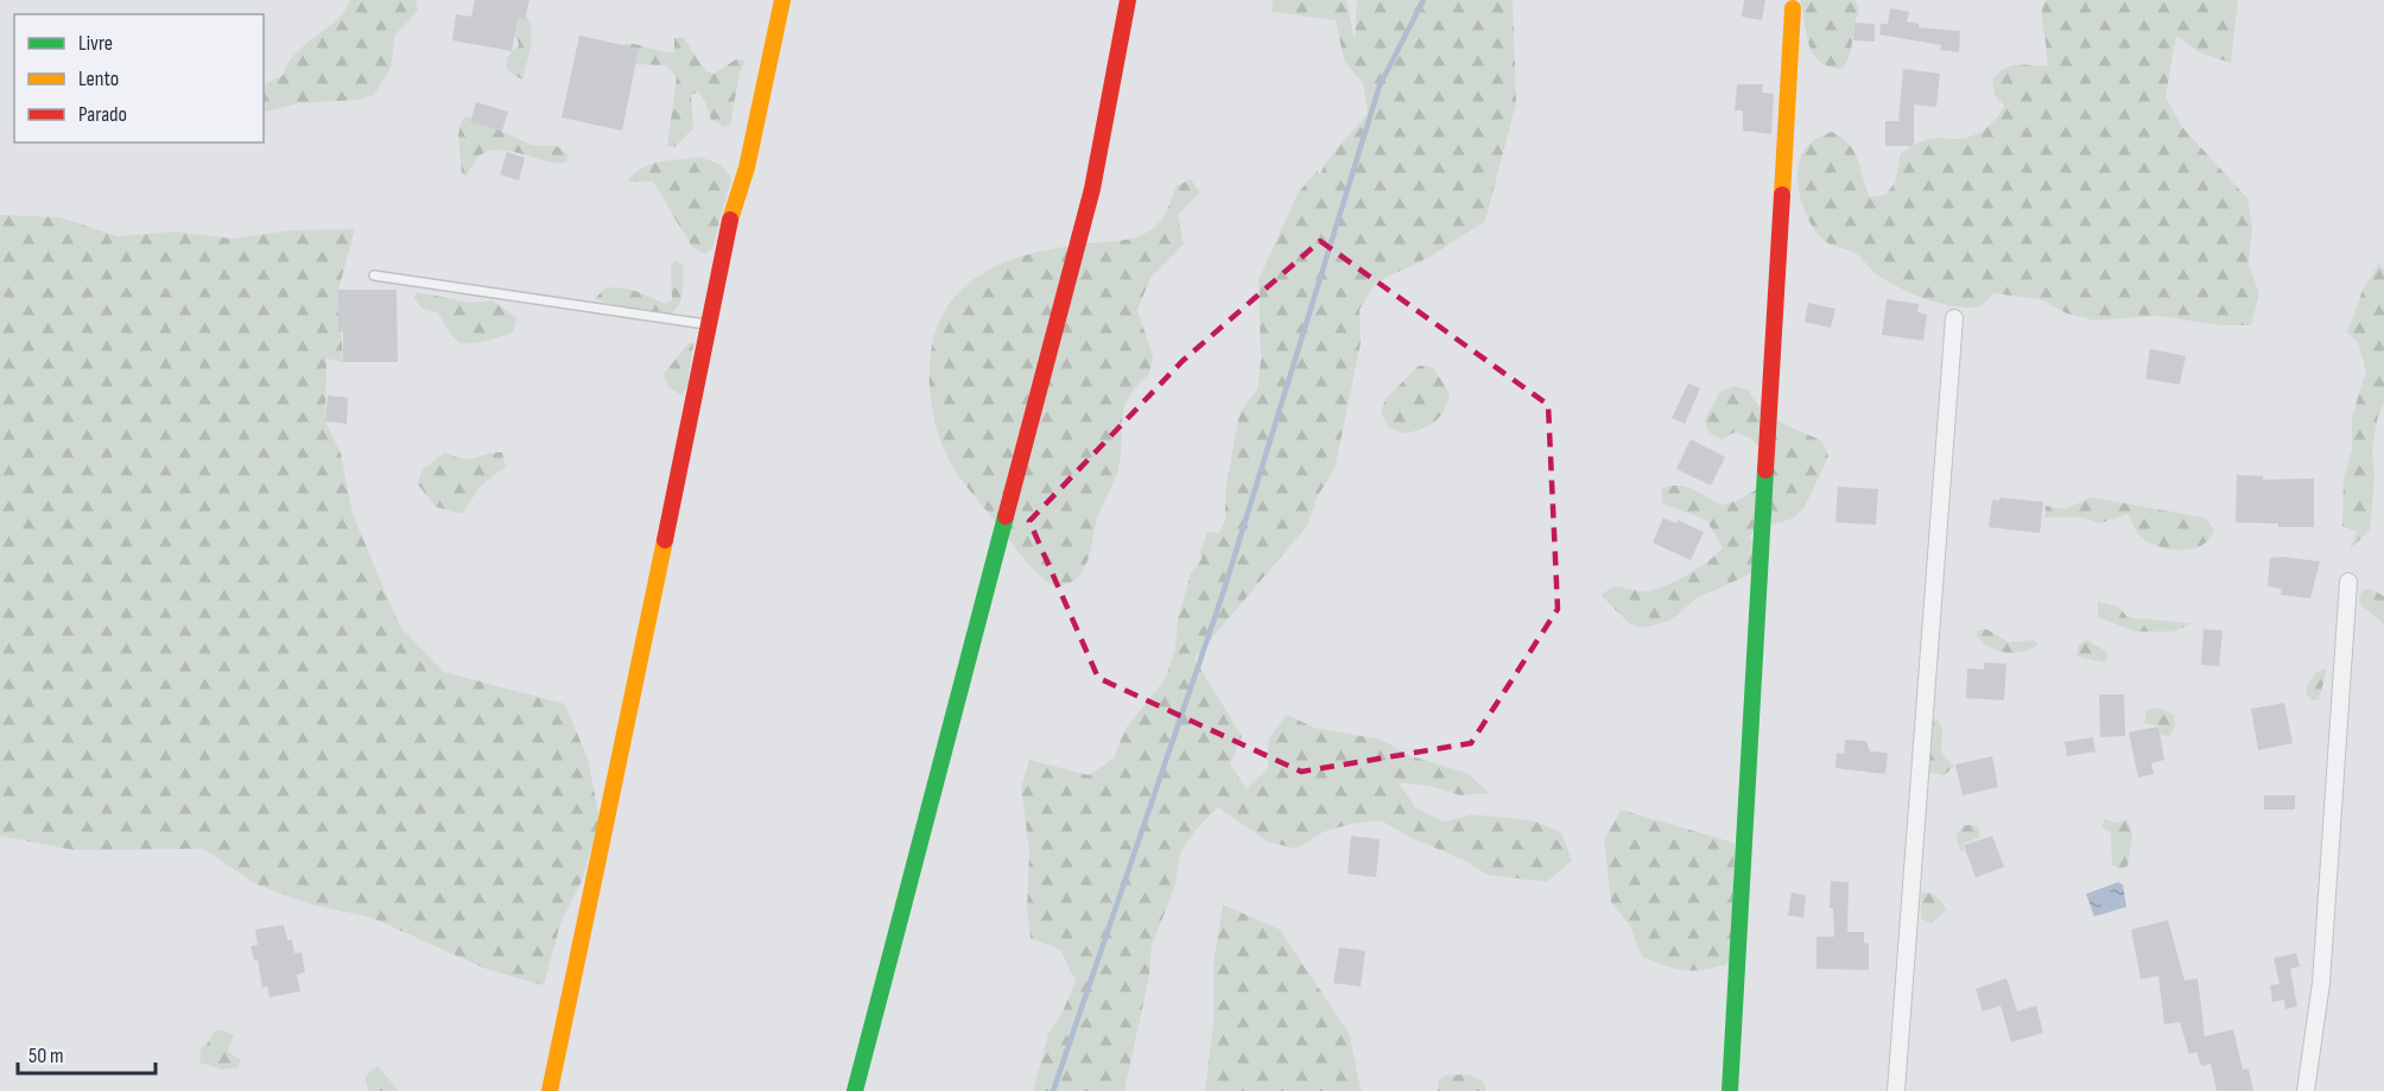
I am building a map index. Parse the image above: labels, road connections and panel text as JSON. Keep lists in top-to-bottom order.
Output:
{
  "legend": ["Livre", "Lento", "Parado"],
  "scale_bar": "50 m"
}
